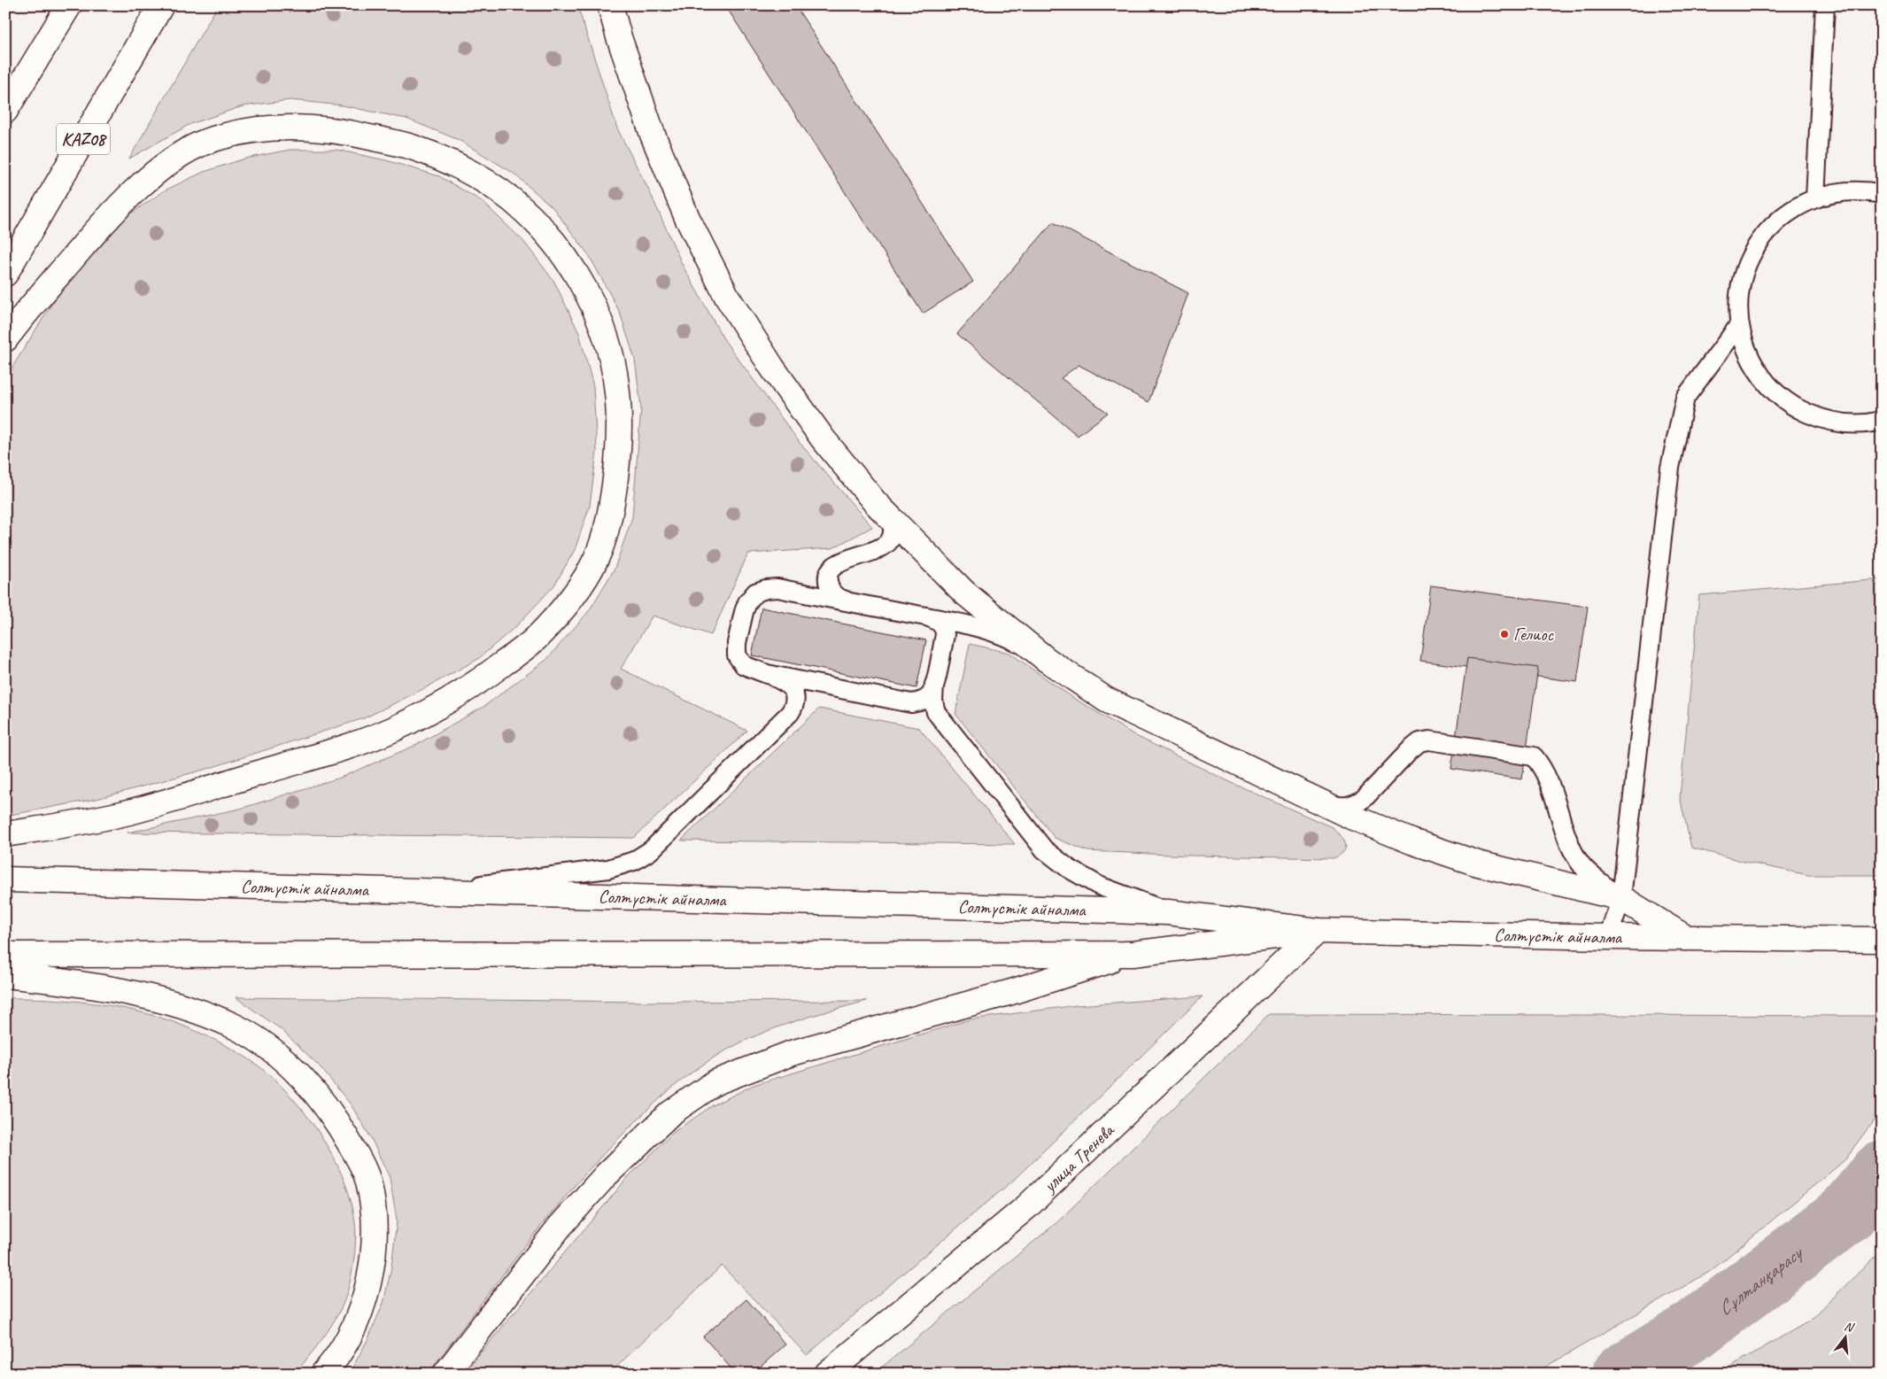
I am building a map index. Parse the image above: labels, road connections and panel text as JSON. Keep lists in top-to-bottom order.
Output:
{
  "streets": {
    "main road": ["KAZ08", "Солтүстік айналма", "улица Тренева"]
  },
  "crossings": [
    ["Солтүстік айналма", "улица Тренева"]
  ],
  "water": ["Сұлтанқарасу"],
  "places": ["Гелиос"],
  "north": "top"
}
